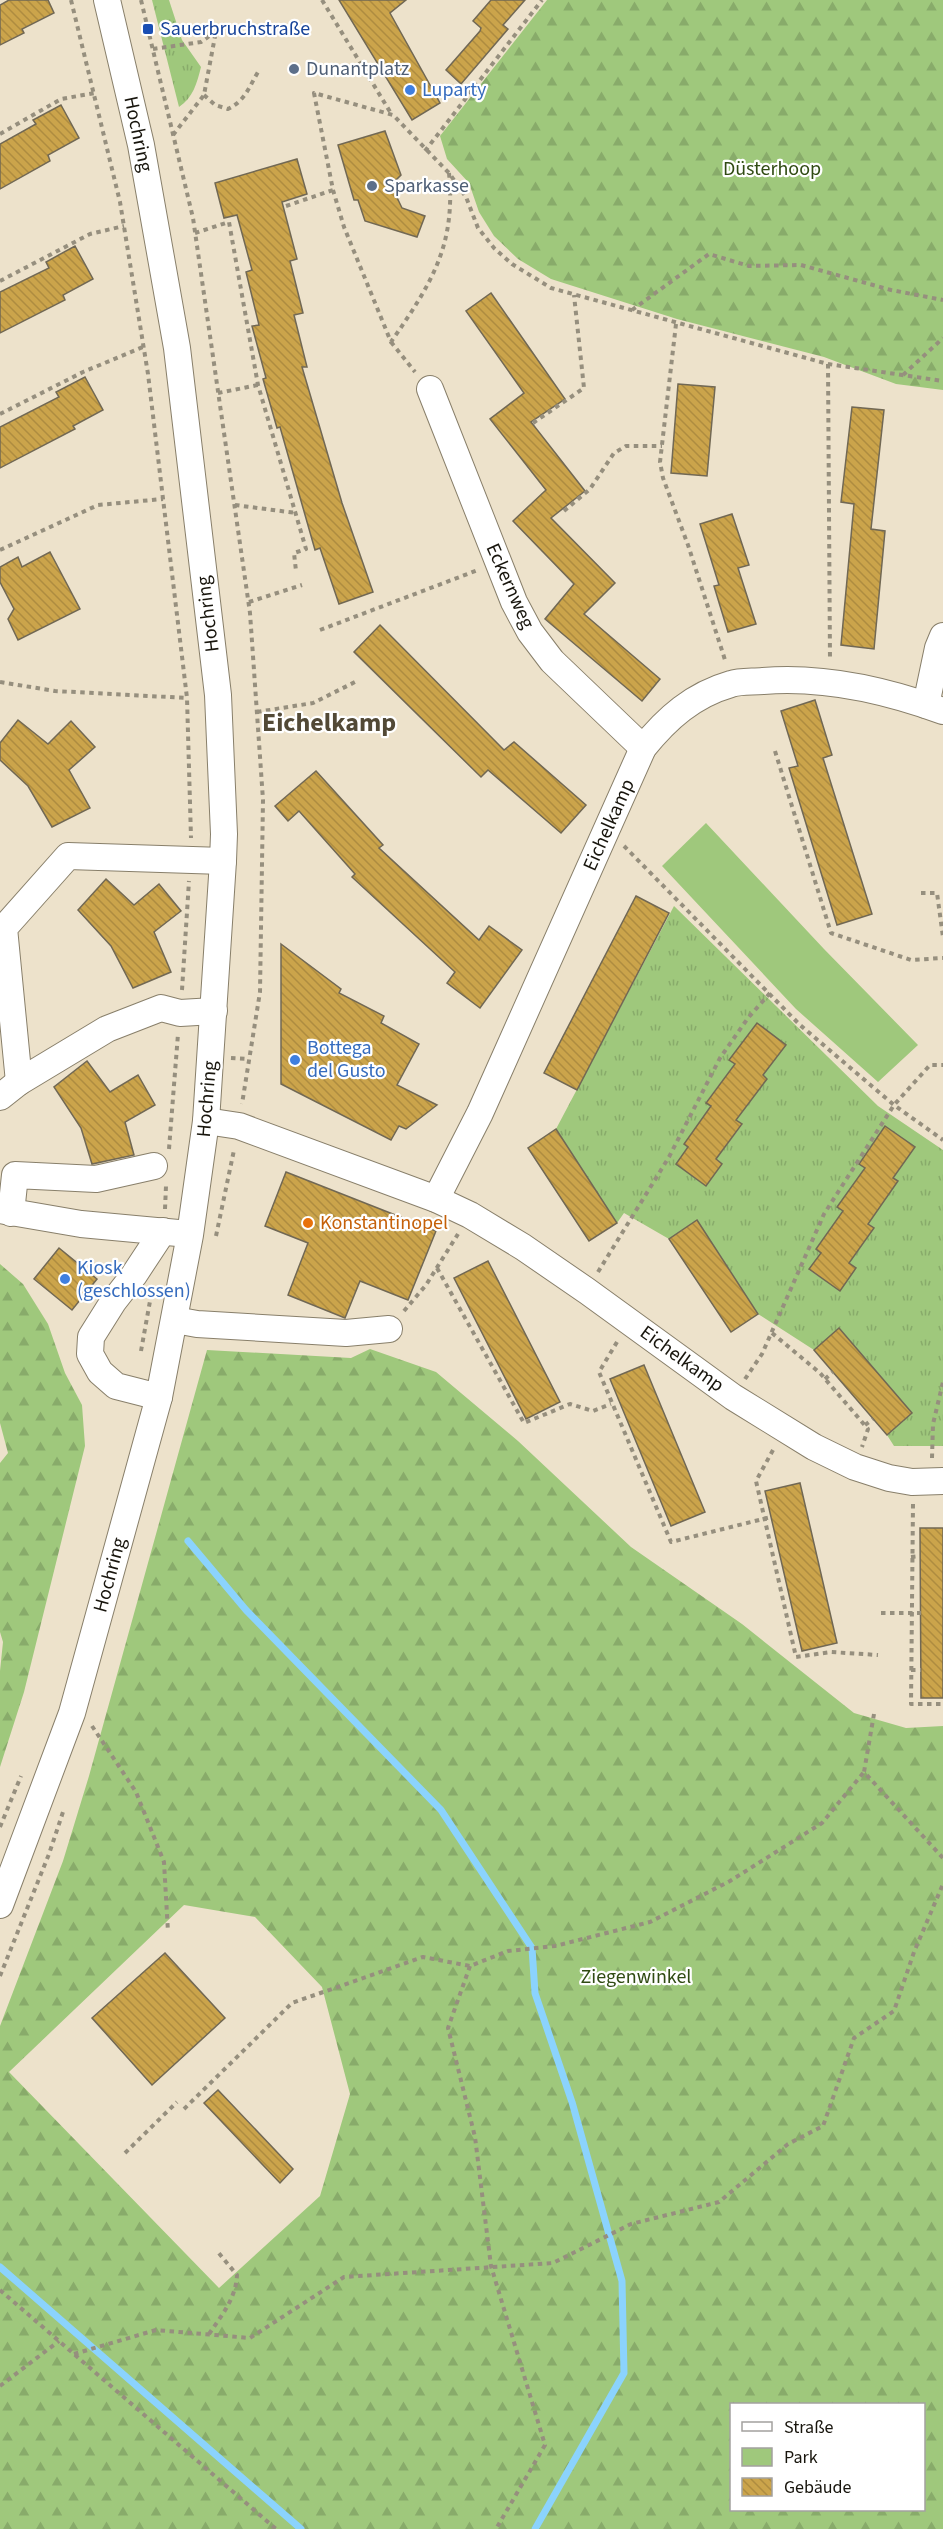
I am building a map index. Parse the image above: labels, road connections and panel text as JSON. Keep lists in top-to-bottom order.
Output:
{
  "streets": {
    "street": ["Hochring", "Eckernweg", "Eichelkamp"]
  },
  "crossings": [
    ["Hochring", "Eichelkamp"],
    ["Eckernweg", "Eichelkamp"]
  ],
  "districts": ["Eichelkamp"],
  "parks": ["Düsterhoop", "Ziegenwinkel"],
  "places": {
    "transit": ["Sauerbruchstraße"],
    "other": [
      "Dunantplatz",
      "Luparty",
      "Sparkasse",
      "Bottega del Gusto",
      "Konstantinopel",
      "Kiosk (geschlossen)"
    ]
  },
  "legend": ["Straße", "Park", "Gebäude"]
}
